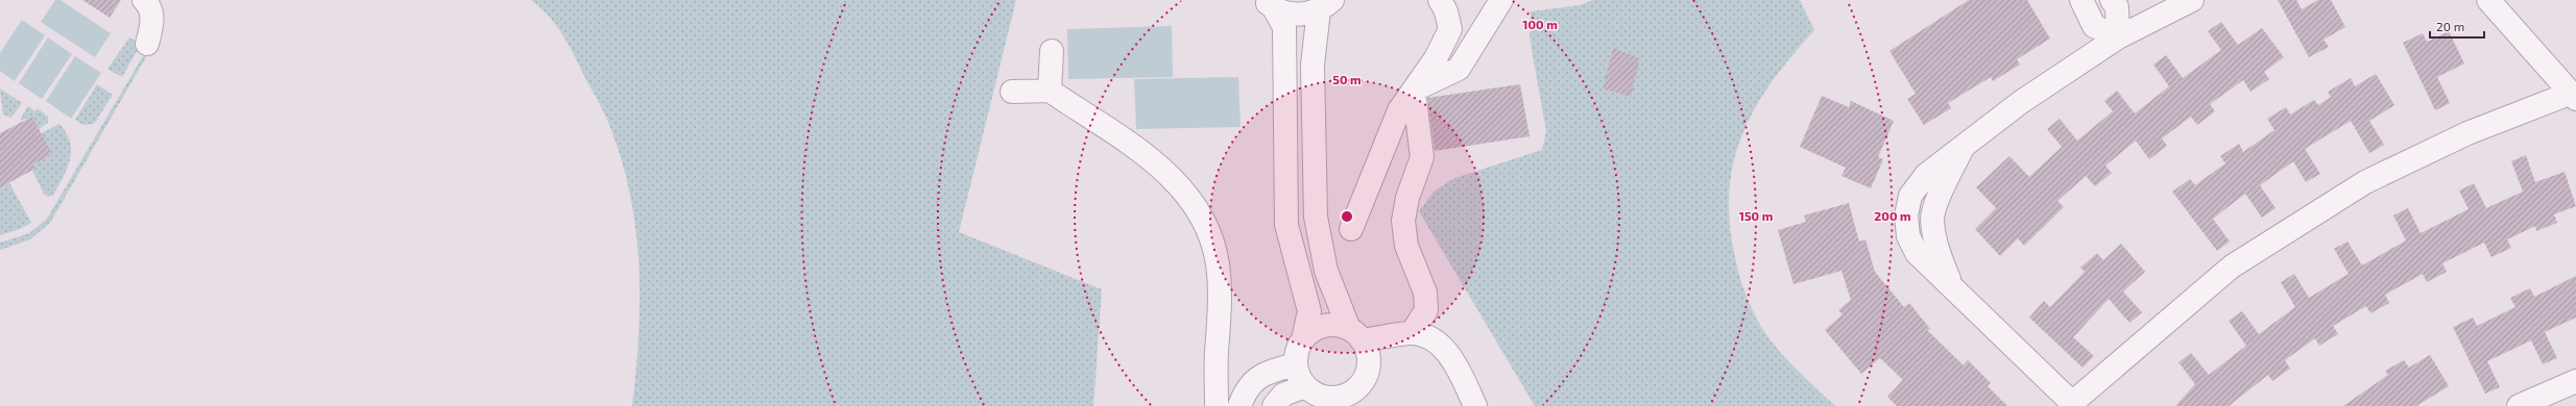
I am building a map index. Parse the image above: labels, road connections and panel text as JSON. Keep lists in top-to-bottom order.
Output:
{
  "scale_bar": "20 m",
  "rings": [
    "100 m",
    "50 m",
    "150 m",
    "200 m"
  ]
}
